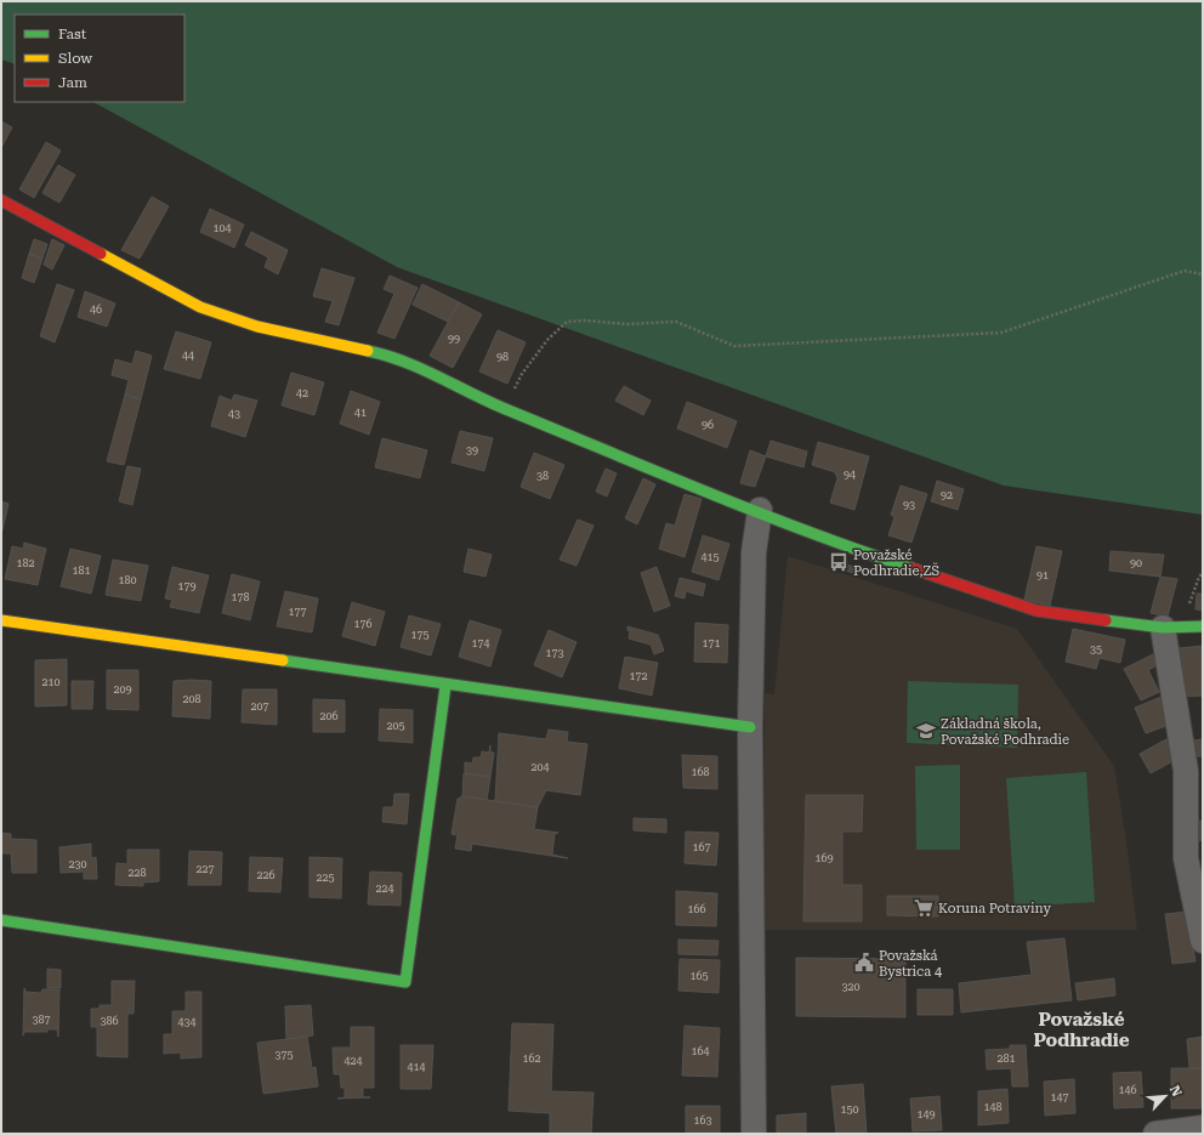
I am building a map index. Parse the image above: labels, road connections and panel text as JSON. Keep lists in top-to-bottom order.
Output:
{
  "districts": ["Považské Podhradie"],
  "places": {
    "bus stop": ["Považské Podhradie,ZŠ"],
    "school or university": ["Základná škola, Považské Podhradie"],
    "supermarket": ["Koruna Potraviny"],
    "public building": ["Považská Bystrica 4"]
  },
  "house_numbers": [
    "104",
    "46",
    "99",
    "44",
    "98",
    "42",
    "41",
    "43",
    "96",
    "39",
    "94",
    "38",
    "92",
    "93",
    "415",
    "182",
    "90",
    "181",
    "91",
    "180",
    "179",
    "178",
    "177",
    "176",
    "175",
    "174",
    "171",
    "35",
    "173",
    "172",
    "210",
    "209",
    "208",
    "207",
    "206",
    "205",
    "204",
    "168",
    "167",
    "169",
    "230",
    "227",
    "228",
    "226",
    "225",
    "224",
    "166",
    "165",
    "320",
    "387",
    "386",
    "434",
    "164",
    "375",
    "162",
    "281",
    "424",
    "414",
    "146",
    "147",
    "148",
    "150",
    "149",
    "163"
  ],
  "legend": ["Fast", "Slow", "Jam"],
  "north": "top right"
}
